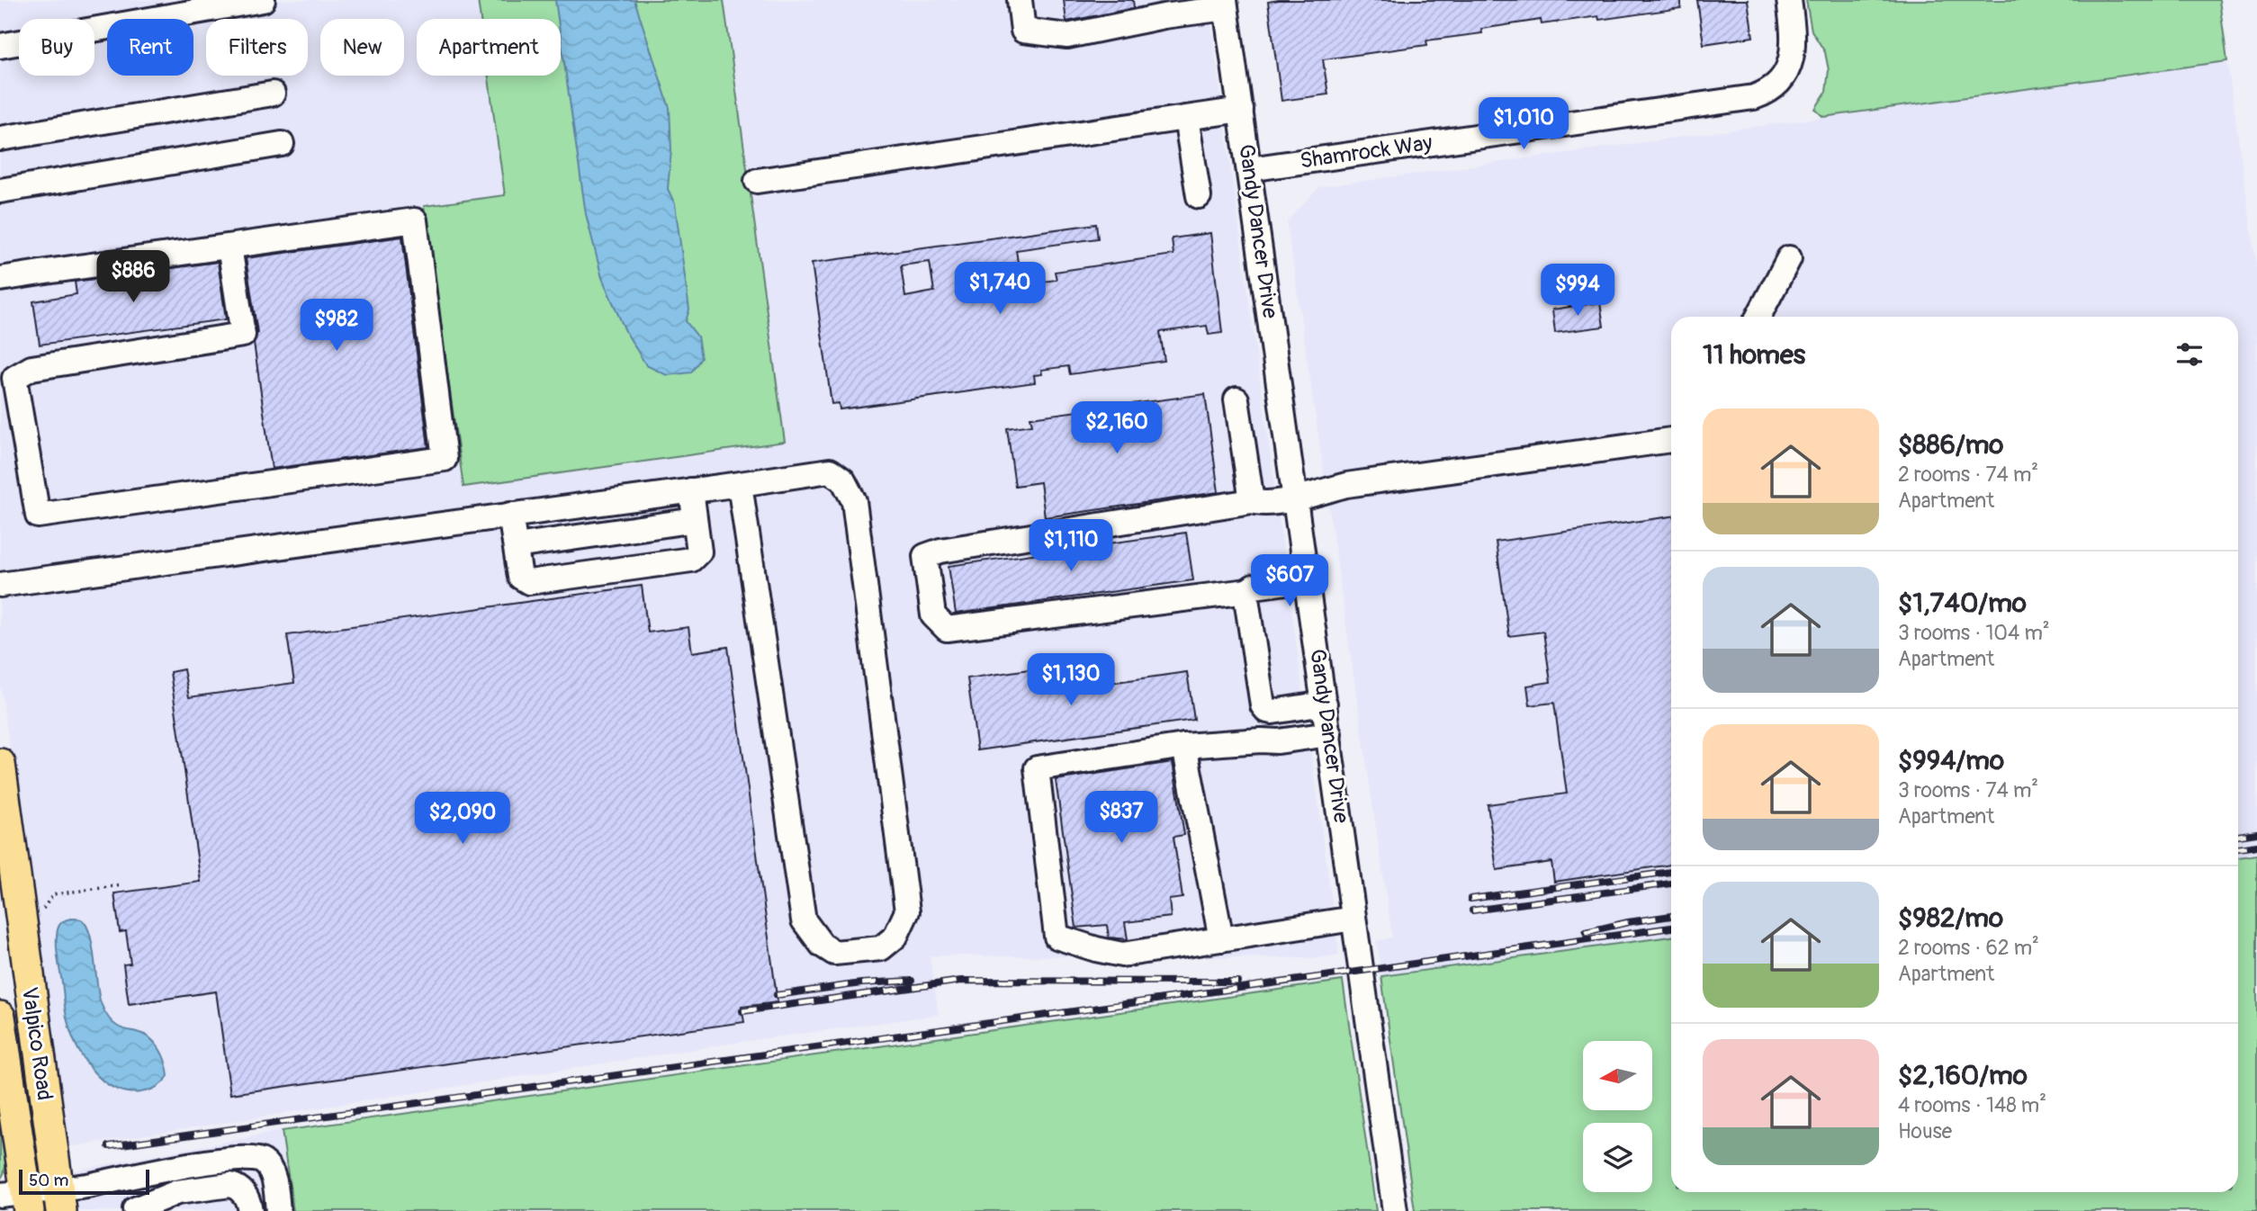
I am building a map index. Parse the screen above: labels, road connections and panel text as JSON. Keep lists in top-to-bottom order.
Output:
{
  "streets": {
    "main road": ["Valpico Road"],
    "street": ["Shamrock Way", "Gandy Dancer Drive"]
  },
  "crossings": [
    ["Shamrock Way", "Gandy Dancer Drive"]
  ],
  "scale_bar": "50 m",
  "north": "left",
  "page": {
    "chip": [
      "Buy",
      "Rent",
      "Filters",
      "New",
      "Apartment"
    ],
    "price": [
      "$1,010",
      "$886",
      "$1,740",
      "$994",
      "$982",
      "$2,160",
      "$1,110",
      "$607",
      "$1,130",
      "$837",
      "$2,090"
    ],
    "heading": "11 homes",
    "list": [
      {
        "name": "$886/mo",
        "note": "2 rooms · 74 m² · Apartment"
      },
      {
        "name": "$1,740/mo",
        "note": "3 rooms · 104 m² · Apartment"
      },
      {
        "name": "$994/mo",
        "note": "3 rooms · 74 m² · Apartment"
      },
      {
        "name": "$982/mo",
        "note": "2 rooms · 62 m² · Apartment"
      },
      {
        "name": "$2,160/mo",
        "note": "4 rooms · 148 m² · House"
      }
    ],
    "scale": "50 m"
  }
}
